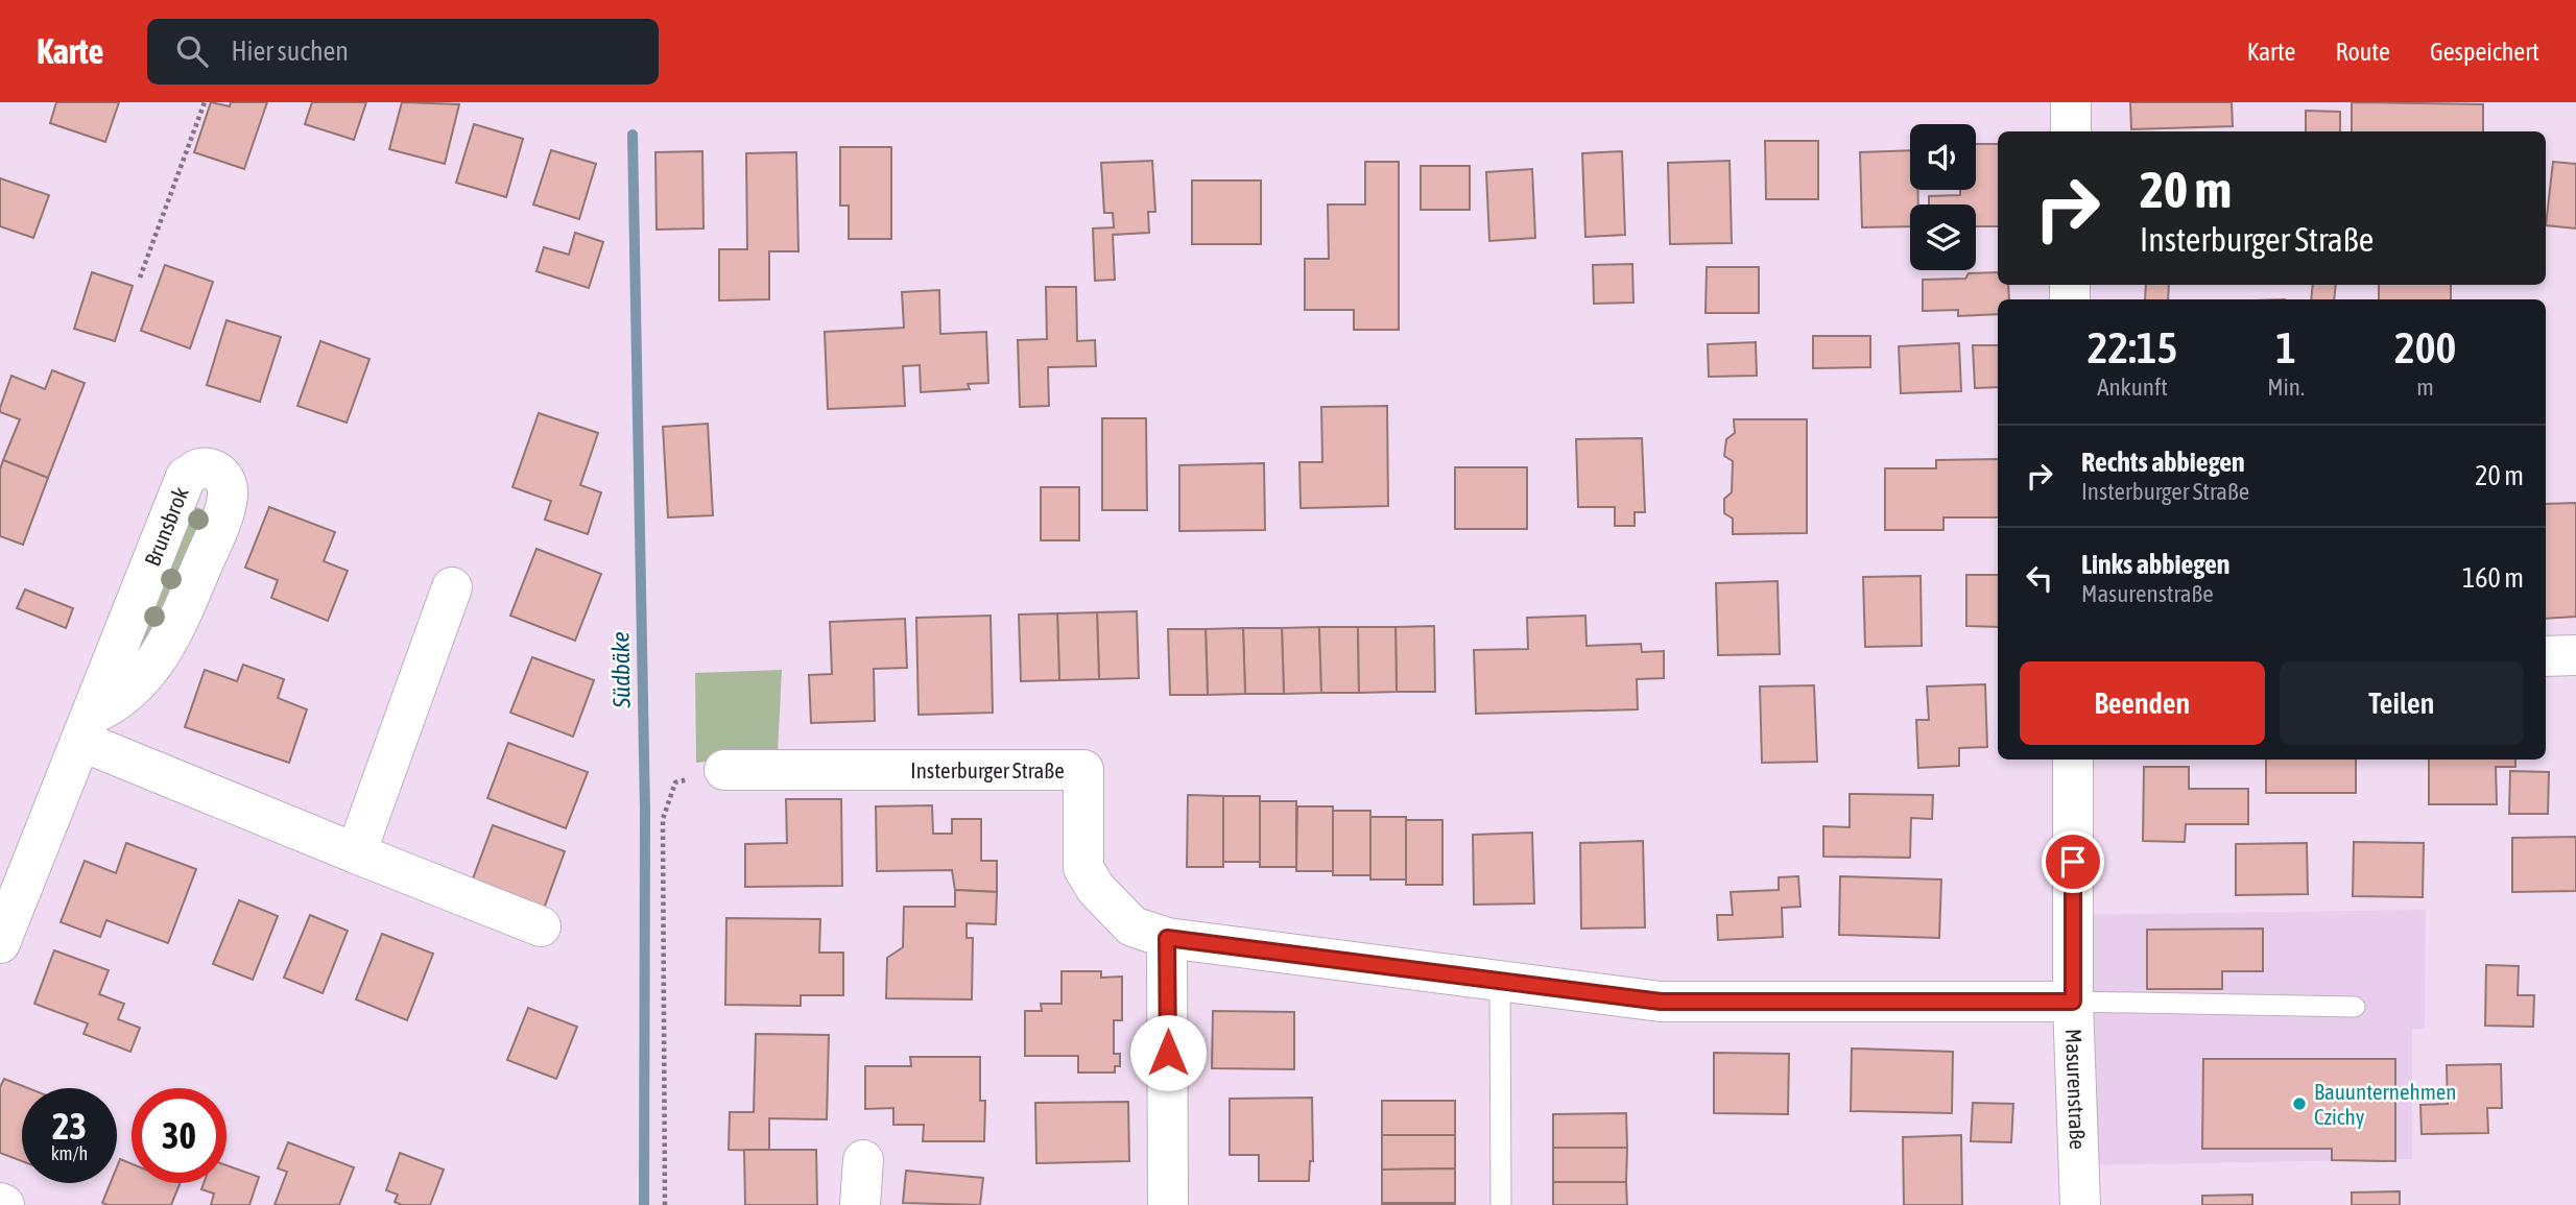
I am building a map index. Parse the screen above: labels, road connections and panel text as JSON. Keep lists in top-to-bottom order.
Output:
{
  "streets": {
    "street": ["Brunsbrok", "Insterburger Straße", "Masurenstraße"]
  },
  "crossings": [
    ["Insterburger Straße", "Masurenstraße"]
  ],
  "water": ["Südbäke"],
  "places": ["Bauunternehmen Czichy"],
  "page": {
    "header": "Karte",
    "search": "Hier suchen",
    "nav": ["Karte", "Route", "Gespeichert"],
    "turn": ["20 m", "Insterburger Straße"],
    "eta": [
      "22:15",
      "Ankunft",
      "1",
      "Min.",
      "200",
      "m"
    ],
    "list": [
      {
        "name": "Rechts abbiegen",
        "note": "Insterburger Straße",
        "value": "20 m"
      },
      {
        "name": "Links abbiegen",
        "note": "Masurenstraße",
        "value": "160 m"
      }
    ],
    "buttons": ["Beenden", "Teilen"],
    "speed": "23 km/h",
    "limit": "30"
  }
}
